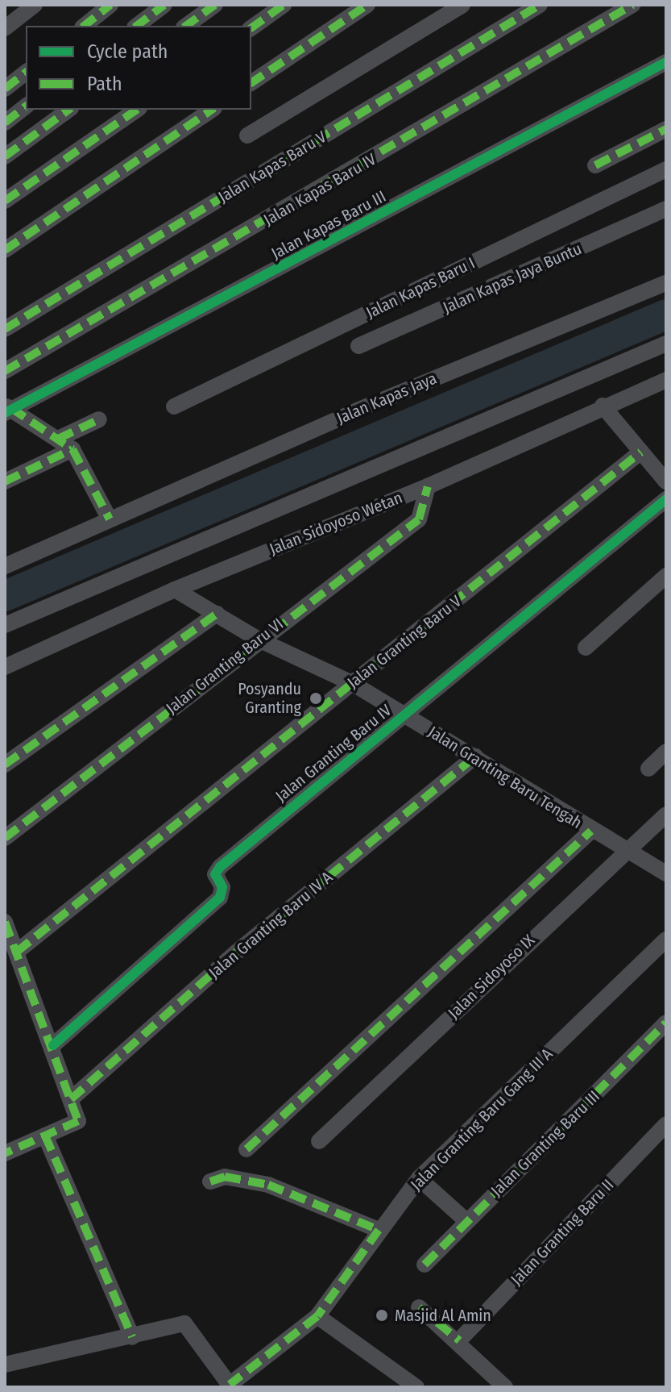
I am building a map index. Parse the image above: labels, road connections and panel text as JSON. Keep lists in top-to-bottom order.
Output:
{
  "streets": {
    "street": [
      "Jalan Kapas Baru V",
      "Jalan Kapas Baru IV",
      "Jalan Kapas Baru III",
      "Jalan Kapas Jaya Buntu",
      "Jalan Kapas Baru I",
      "Jalan Kapas Jaya",
      "Jalan Sidoyoso Wetan",
      "Jalan Granting Baru V",
      "Jalan Granting Baru VI",
      "Jalan Granting Baru IV",
      "Jalan Granting Baru Tengah",
      "Jalan Granting Baru IV A",
      "Jalan Sidoyoso IX",
      "Jalan Granting Baru Gang III A",
      "Jalan Granting Baru III",
      "Jalan Granting Baru II"
    ]
  },
  "crossings": [
    ["Jalan Sidoyoso Wetan", "Jalan Granting Baru VI"],
    ["Jalan Sidoyoso Wetan", "Jalan Granting Baru Tengah"],
    ["Jalan Granting Baru V", "Jalan Granting Baru Tengah"],
    ["Jalan Granting Baru VI", "Jalan Granting Baru Tengah"],
    ["Jalan Granting Baru IV", "Jalan Granting Baru Tengah"],
    ["Jalan Granting Baru Tengah", "Jalan Granting Baru IV A"],
    ["Jalan Granting Baru Tengah", "Jalan Sidoyoso IX"]
  ],
  "places": ["Posyandu Granting", "Masjid Al Amin"],
  "legend": ["Cycle path", "Path"]
}
